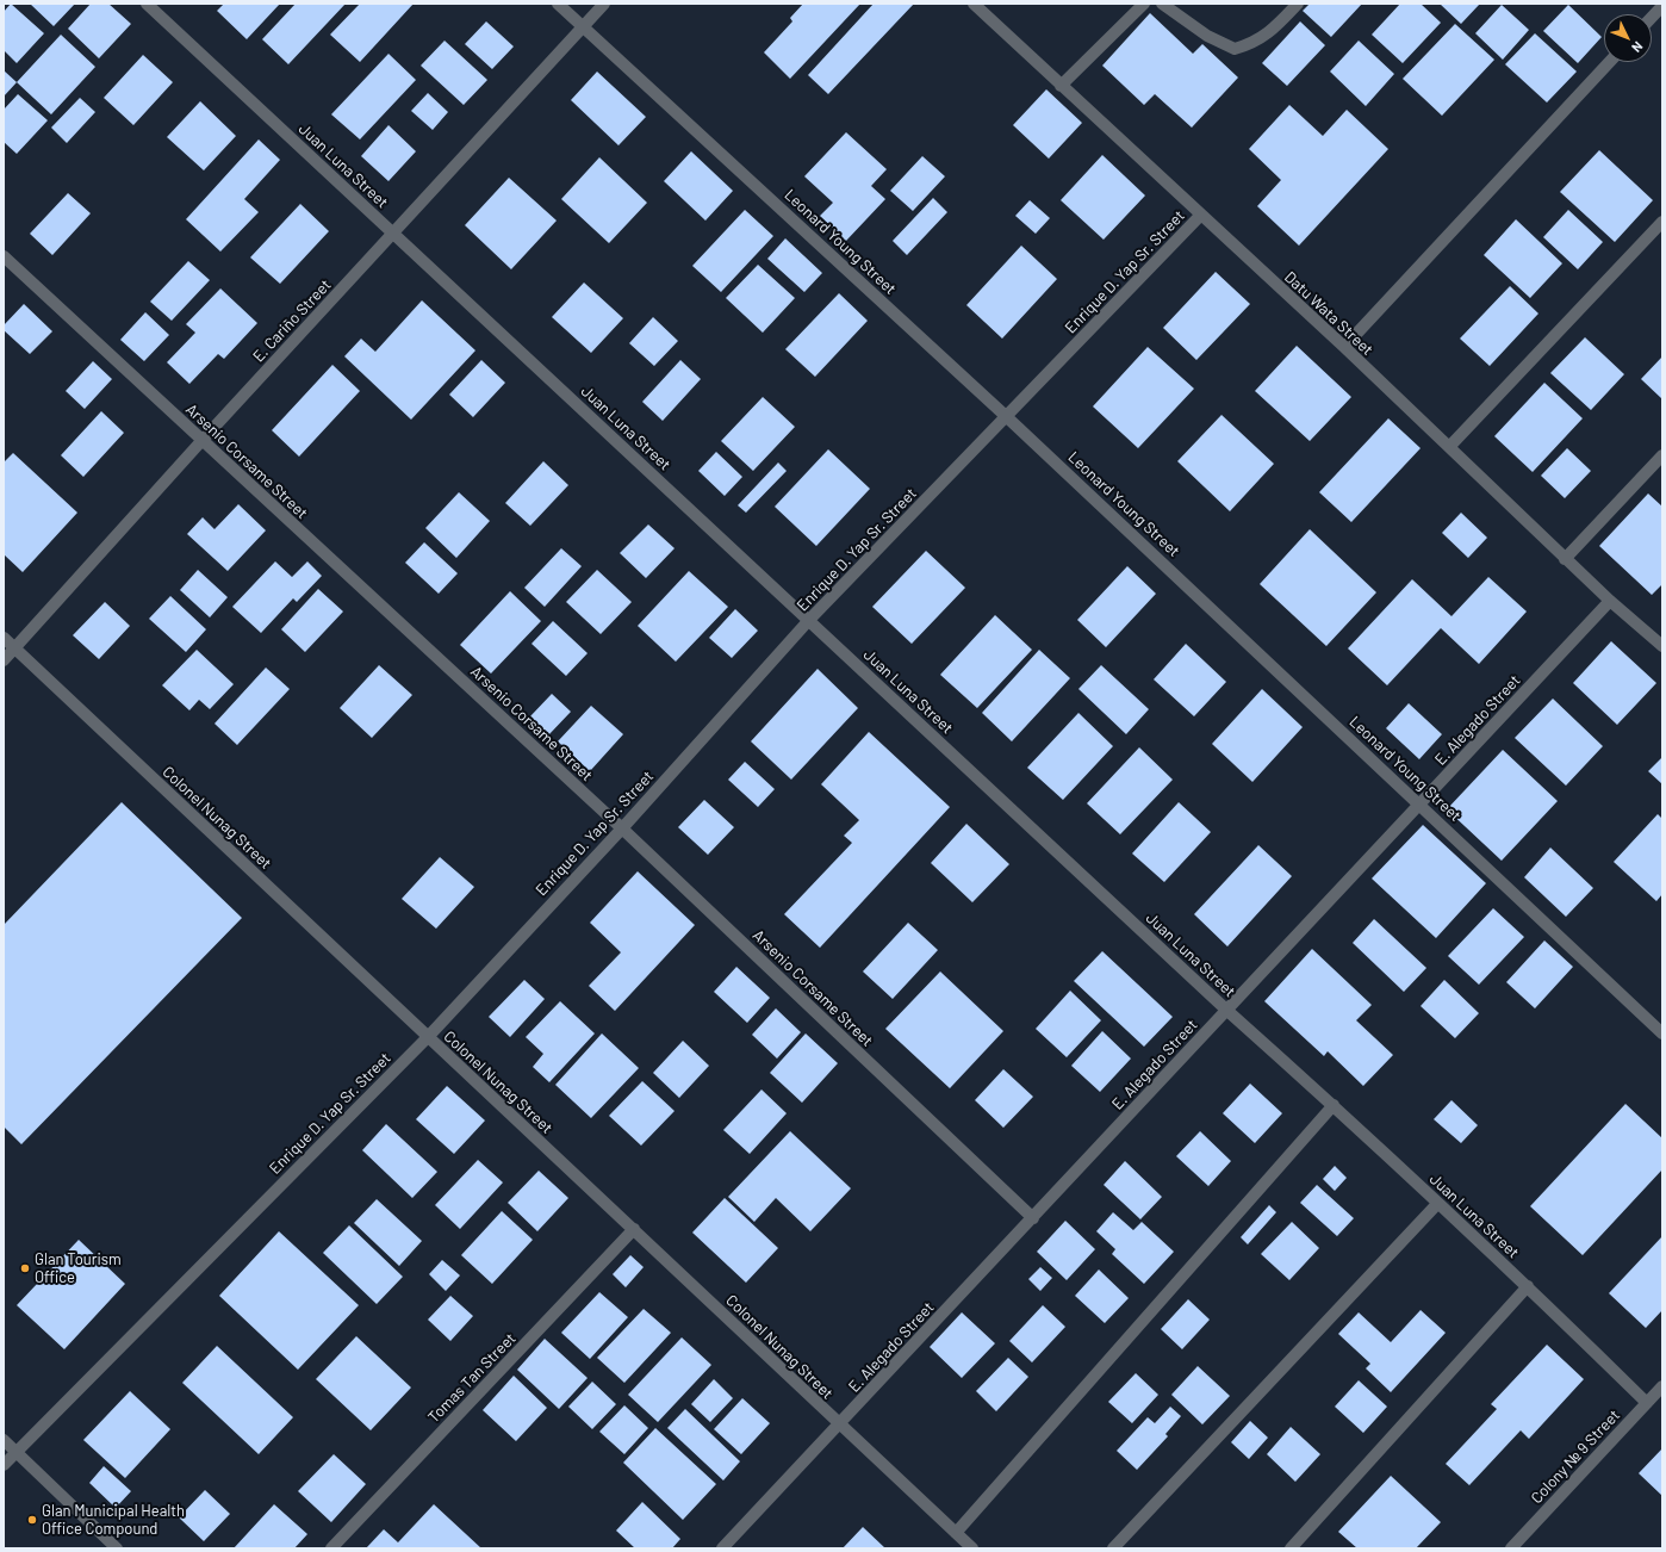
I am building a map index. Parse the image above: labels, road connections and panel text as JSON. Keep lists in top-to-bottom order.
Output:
{
  "streets": {
    "street": [
      "Juan Luna Street",
      "Leonard Young Street",
      "Enrique D. Yap Sr. Street",
      "Datu Wata Street",
      "E. Cariño Street",
      "Arsenio Corsame Street",
      "E. Alegado Street",
      "Colonel Nunag Street",
      "Tomas Tan Street",
      "Colony № 9 Street"
    ]
  },
  "crossings": [
    ["Juan Luna Street", "Enrique D. Yap Sr. Street"],
    ["Juan Luna Street", "E. Cariño Street"],
    ["Juan Luna Street", "E. Alegado Street"],
    ["Juan Luna Street", "Colony № 9 Street"],
    ["Leonard Young Street", "Enrique D. Yap Sr. Street"],
    ["Leonard Young Street", "E. Cariño Street"],
    ["Leonard Young Street", "E. Alegado Street"],
    ["Enrique D. Yap Sr. Street", "Datu Wata Street"],
    ["Enrique D. Yap Sr. Street", "Arsenio Corsame Street"],
    ["Enrique D. Yap Sr. Street", "Colonel Nunag Street"],
    ["Datu Wata Street", "E. Alegado Street"],
    ["E. Cariño Street", "Arsenio Corsame Street"],
    ["E. Cariño Street", "Colonel Nunag Street"],
    ["Arsenio Corsame Street", "E. Alegado Street"],
    ["E. Alegado Street", "Colonel Nunag Street"],
    ["Colonel Nunag Street", "Tomas Tan Street"]
  ],
  "places": ["Glan Tourism Office", "Glan Municipal Health Office Compound"],
  "north": "bottom right"
}
